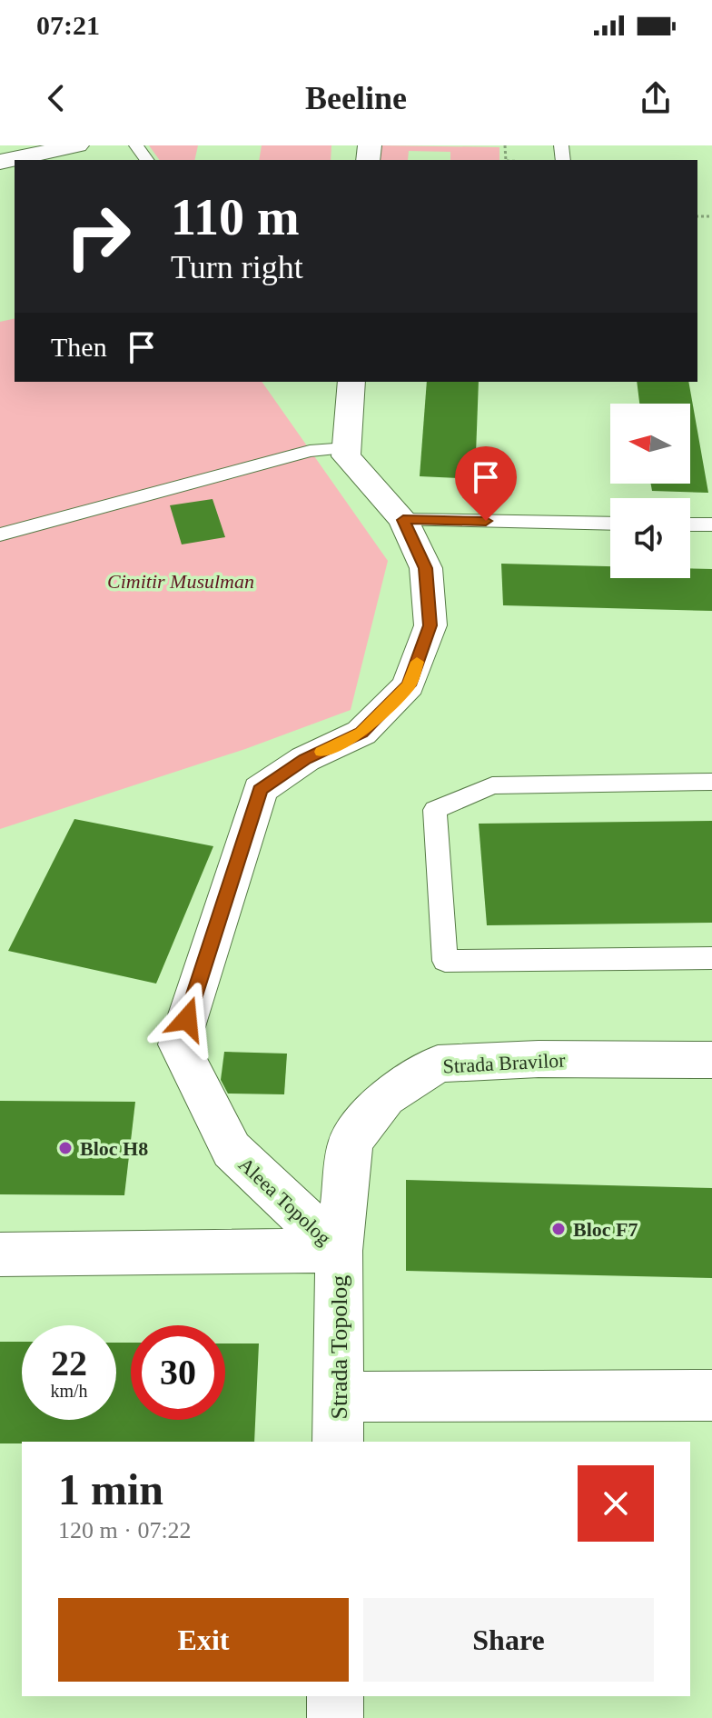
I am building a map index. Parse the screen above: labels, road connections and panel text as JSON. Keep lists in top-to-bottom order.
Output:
{
  "streets": {
    "street": ["Strada Bravilor", "Aleea Topolog", "Strada Topolog"]
  },
  "crossings": [
    ["Strada Bravilor", "Aleea Topolog"],
    ["Strada Bravilor", "Strada Topolog"],
    ["Aleea Topolog", "Strada Topolog"]
  ],
  "parks": ["Cimitir Musulman"],
  "places": ["Bloc H8", "Bloc F7"],
  "north": "left",
  "page": {
    "status": "07:21",
    "header": "Beeline",
    "turn": ["110 m", "Turn right"],
    "then": "Then",
    "speed": "22 km/h",
    "limit": "30",
    "heading": ["1 min", "120 m · 07:22"],
    "buttons": ["Exit", "Share"]
  }
}
